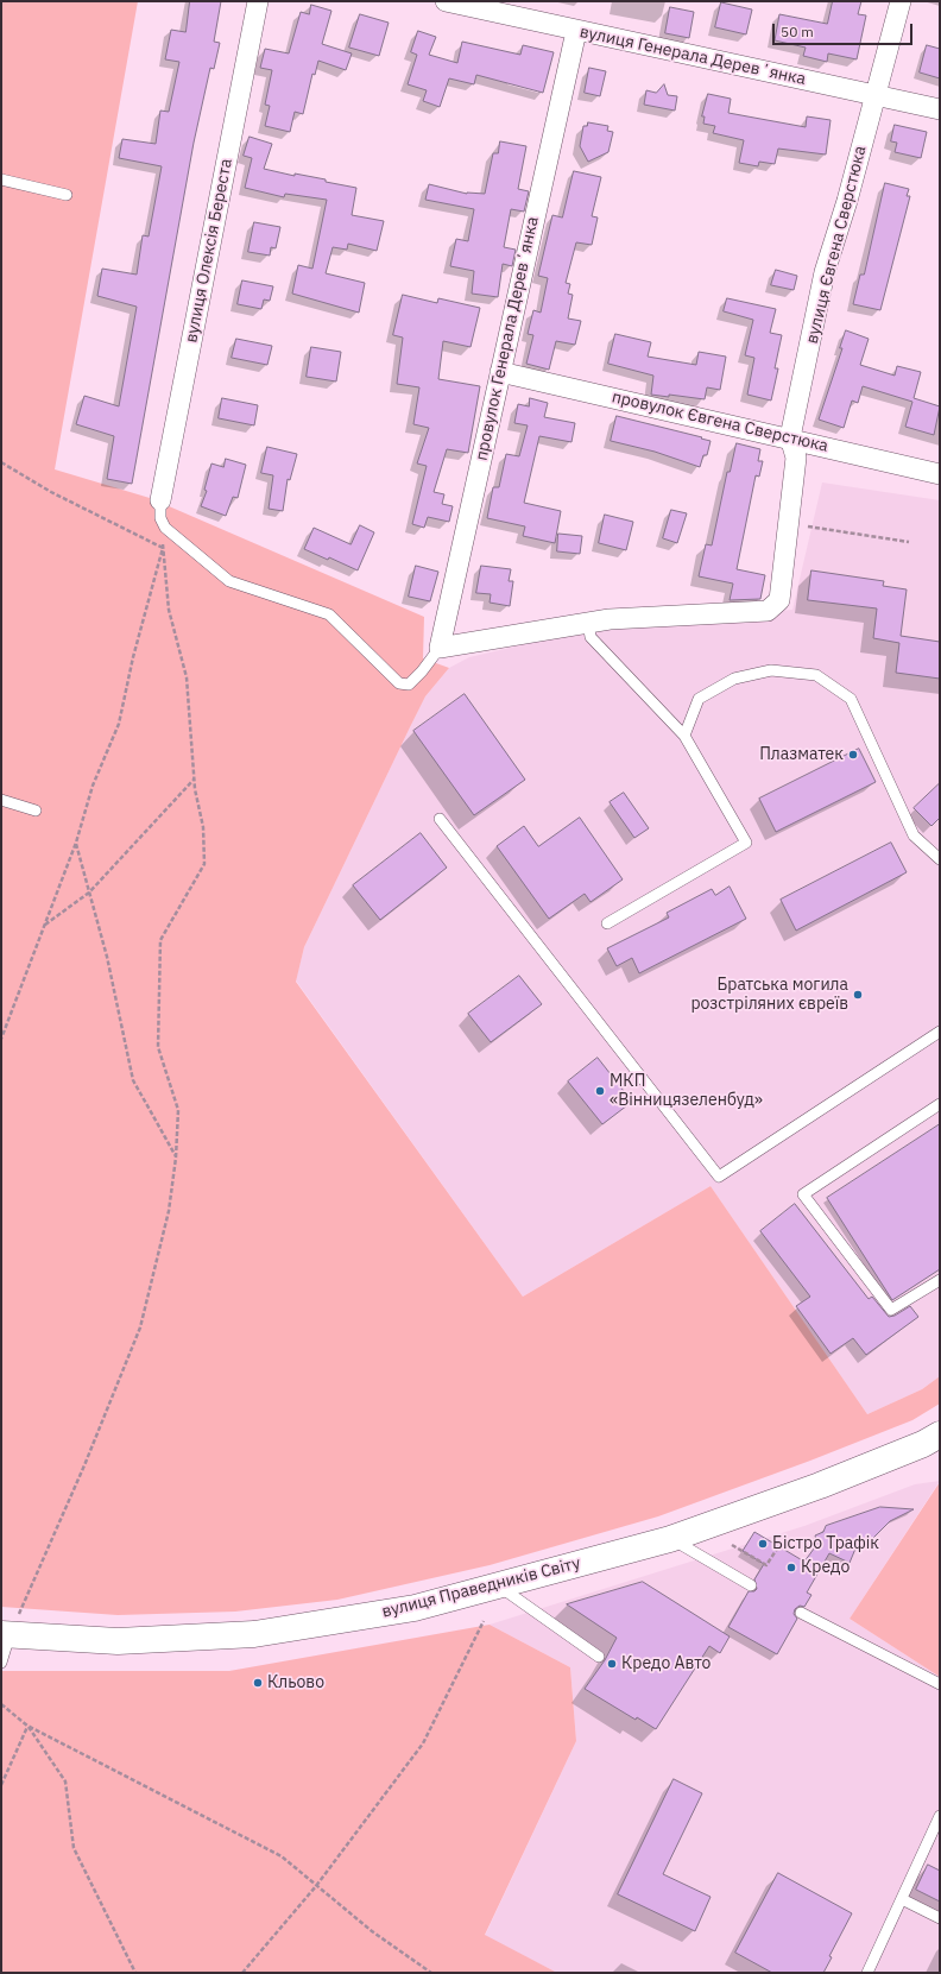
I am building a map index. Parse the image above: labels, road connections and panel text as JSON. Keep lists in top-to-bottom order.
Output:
{
  "streets": {
    "main road": ["вулиця Праведників Світу"],
    "street": [
      "вулиця Генерала Деревʼянка",
      "вулиця Євгена Сверстюка",
      "вулиця Олексія Береста",
      "провулок Генерала Деревʼянка",
      "провулок Євгена Сверстюка"
    ]
  },
  "crossings": [
    ["вулиця Генерала Деревʼянка", "вулиця Євгена Сверстюка"],
    ["вулиця Генерала Деревʼянка", "провулок Генерала Деревʼянка"],
    ["вулиця Євгена Сверстюка", "провулок Генерала Деревʼянка"],
    ["вулиця Євгена Сверстюка", "провулок Євгена Сверстюка"],
    ["провулок Генерала Деревʼянка", "провулок Євгена Сверстюка"]
  ],
  "places": [
    "Плазматек",
    "Братська могила розстріляних євреїв",
    "МКП «Вінницязеленбуд»",
    "Бістро Трафік",
    "Кредо",
    "Кредо Авто",
    "Кльово"
  ],
  "scale_bar": "50 m"
}
